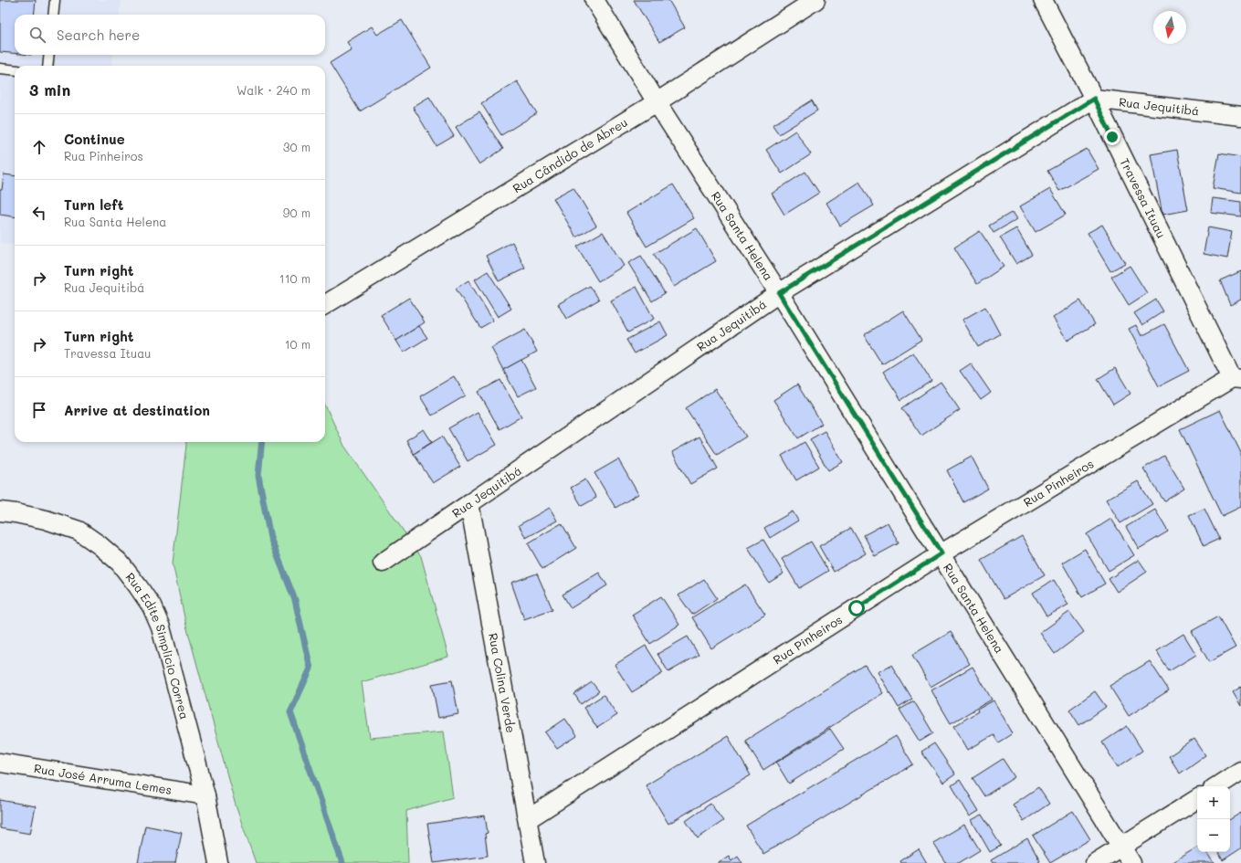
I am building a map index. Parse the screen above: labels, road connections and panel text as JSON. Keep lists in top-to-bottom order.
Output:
{
  "streets": {
    "street": [
      "Rua Jequitibá",
      "Rua Cândido de Abreu",
      "Travessa Ituau",
      "Rua Santa Helena",
      "Rua Pinheiros",
      "Rua Edite Simplicio Correa",
      "Rua Colina Verde",
      "Rua José Arruma Lemes"
    ]
  },
  "crossings": [
    ["Rua Jequitibá", "Travessa Ituau"],
    ["Rua Jequitibá", "Rua Santa Helena"],
    ["Rua Jequitibá", "Rua Colina Verde"],
    ["Rua Cândido de Abreu", "Rua Santa Helena"],
    ["Travessa Ituau", "Rua Pinheiros"],
    ["Rua Santa Helena", "Rua Pinheiros"],
    ["Rua Pinheiros", "Rua Colina Verde"],
    ["Rua Edite Simplicio Correa", "Rua José Arruma Lemes"]
  ],
  "north": "bottom",
  "page": {
    "search": "Search here",
    "heading": ["3 min", "Walk · 240 m"],
    "list": [
      ["Continue", "Rua Pinheiros", "30 m"],
      ["Turn left", "Rua Santa Helena", "90 m"],
      ["Turn right", "Rua Jequitibá", "110 m"],
      ["Turn right", "Travessa Ituau", "10 m"],
      "Arrive at destination"
    ],
    "map_buttons": ["+", "−"]
  }
}
